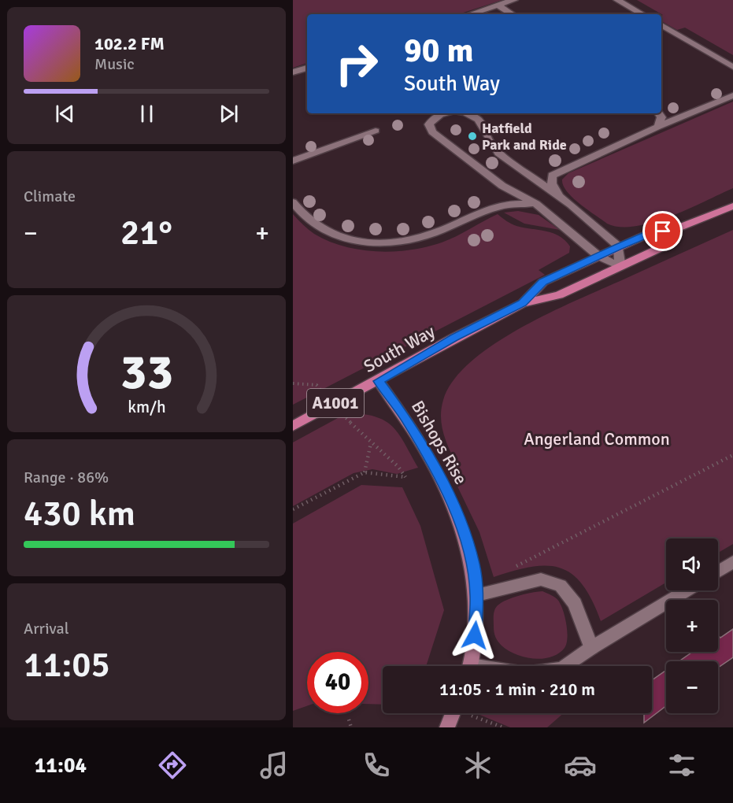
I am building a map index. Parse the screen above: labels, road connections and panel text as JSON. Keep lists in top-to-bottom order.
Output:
{
  "streets": {
    "main road": ["South Way", "A1001"],
    "street": ["Bishops Rise"]
  },
  "crossings": [
    ["South Way", "Bishops Rise"]
  ],
  "parks": ["Angerland Common"],
  "places": ["Hatfield Park and Ride"],
  "page": {
    "turn": ["90 m", "South Way"],
    "song": ["102.2 FM", "Music"],
    "tile": [
      "Climate",
      ["Range · 86%", "430 km"],
      ["Arrival", "11:05"]
    ],
    "heat": ["−", "21°", "+"],
    "map_buttons": ["+", "−"],
    "limit": "40",
    "trip": "11:05 · 1 min · 210 m",
    "tabs": "11:04",
    "gauge": ["33", "km/h"]
  }
}
